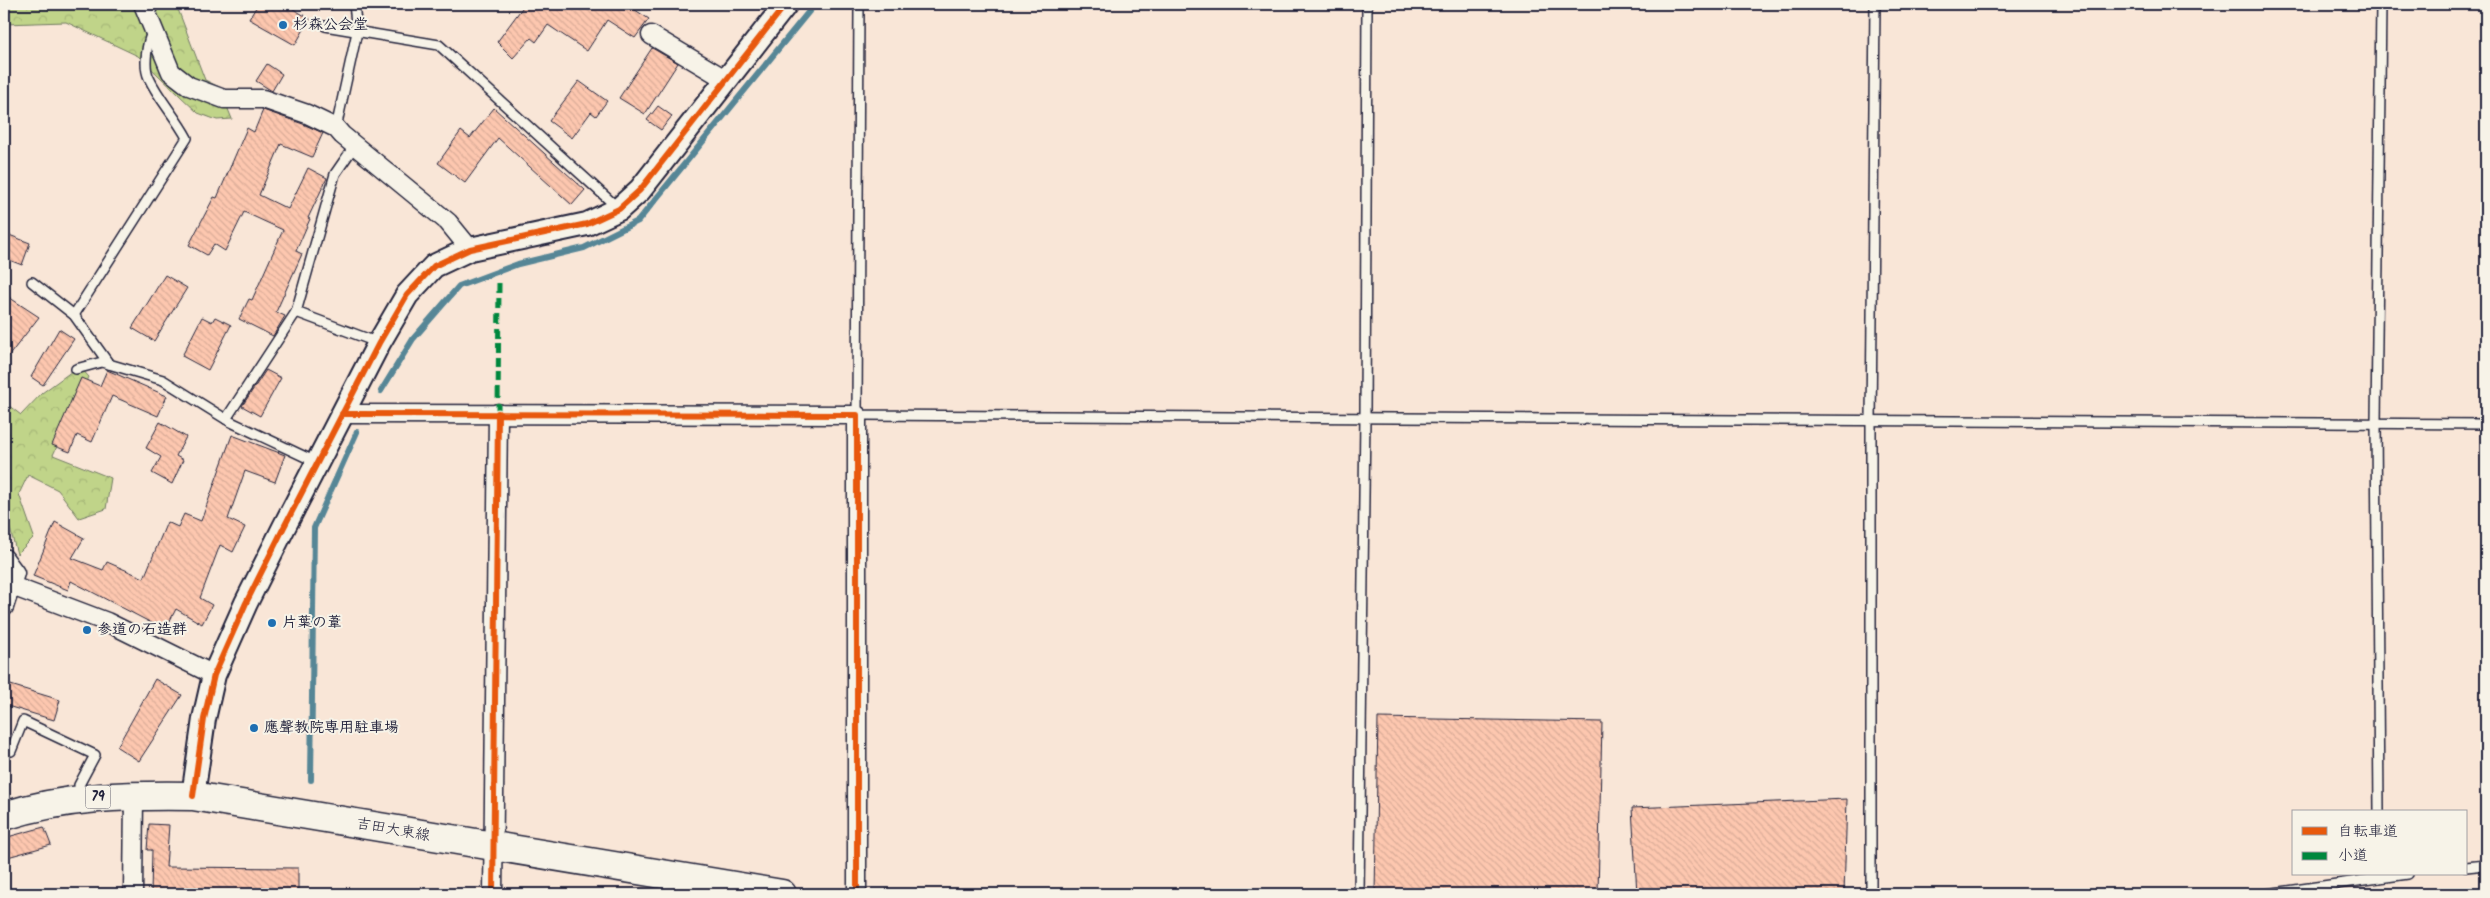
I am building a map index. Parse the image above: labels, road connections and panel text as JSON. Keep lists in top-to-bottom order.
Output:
{
  "streets": {
    "main road": ["79", "吉田大東線"]
  },
  "places": [
    "杉森公会堂",
    "片葉の葦",
    "参道の石造群",
    "應聲教院専用駐車場"
  ],
  "legend": ["自転車道", "小道"]
}
